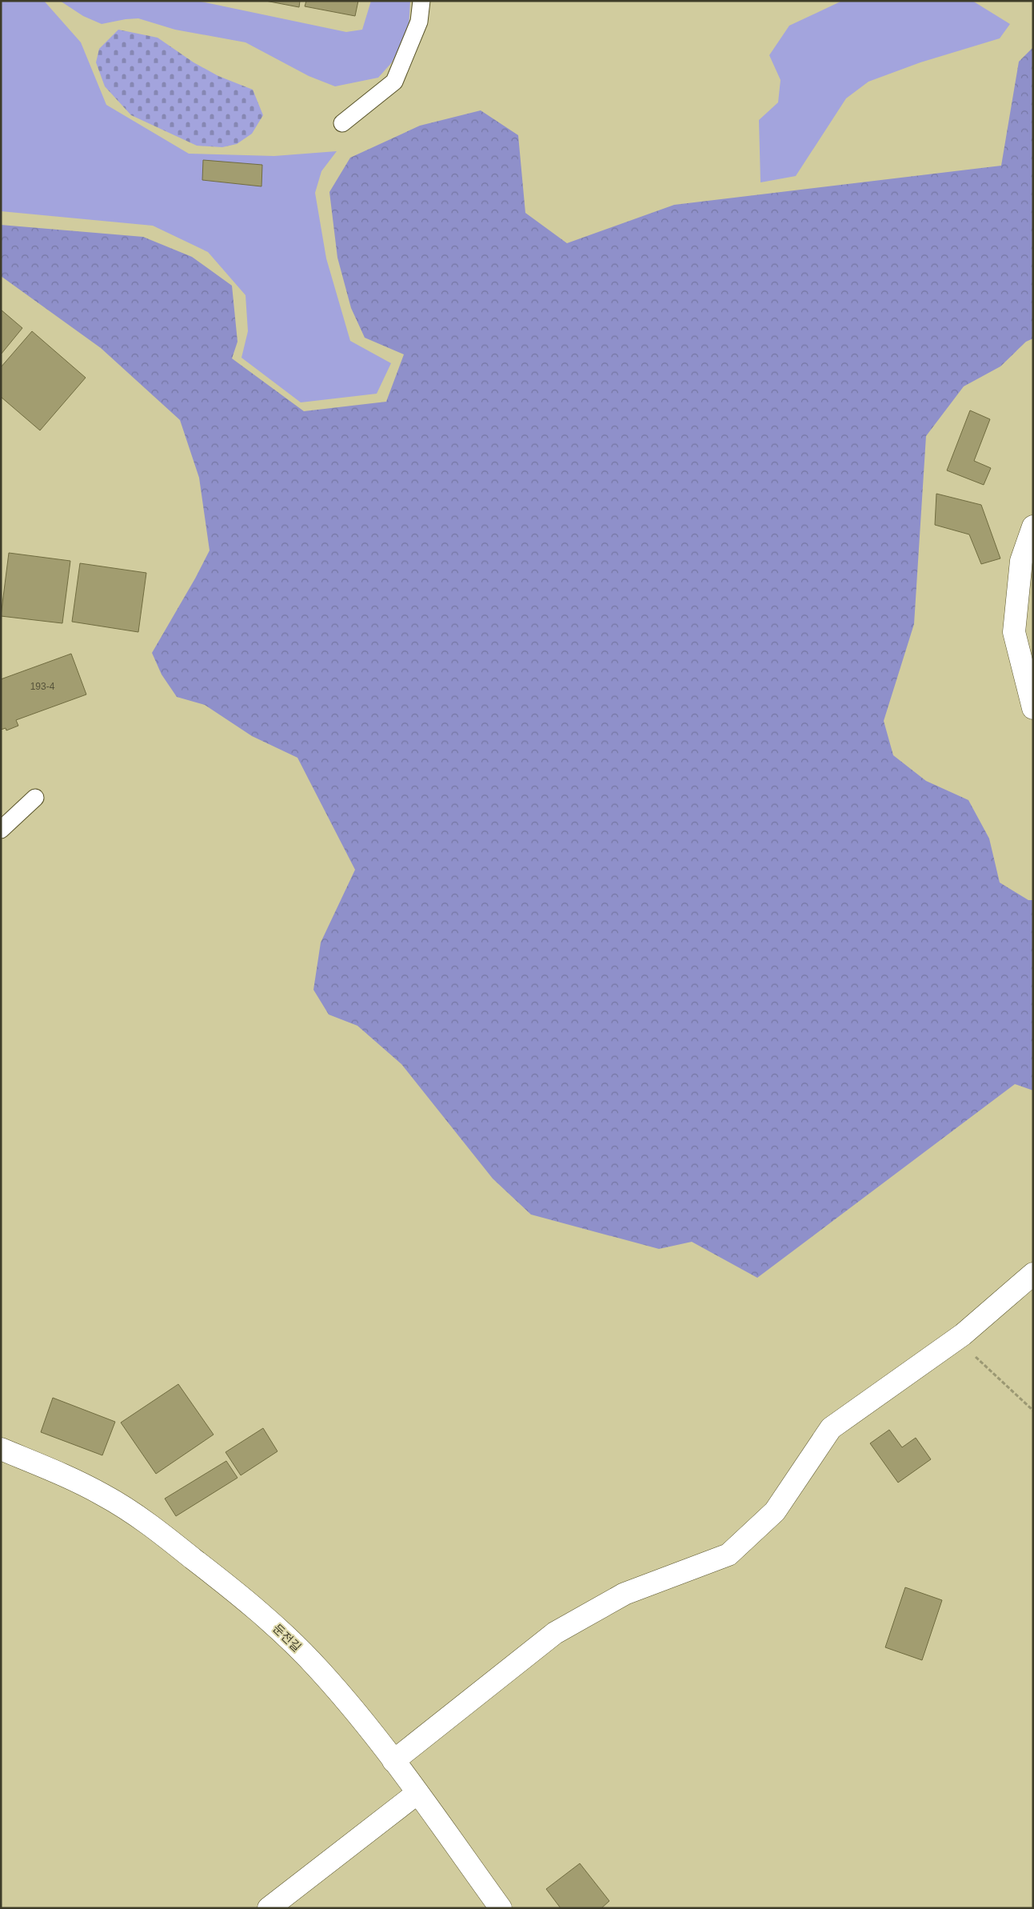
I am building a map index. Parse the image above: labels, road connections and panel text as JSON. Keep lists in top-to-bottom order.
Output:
{
  "streets": {
    "street": ["둔전길"]
  },
  "house_numbers": ["193-4"]
}
